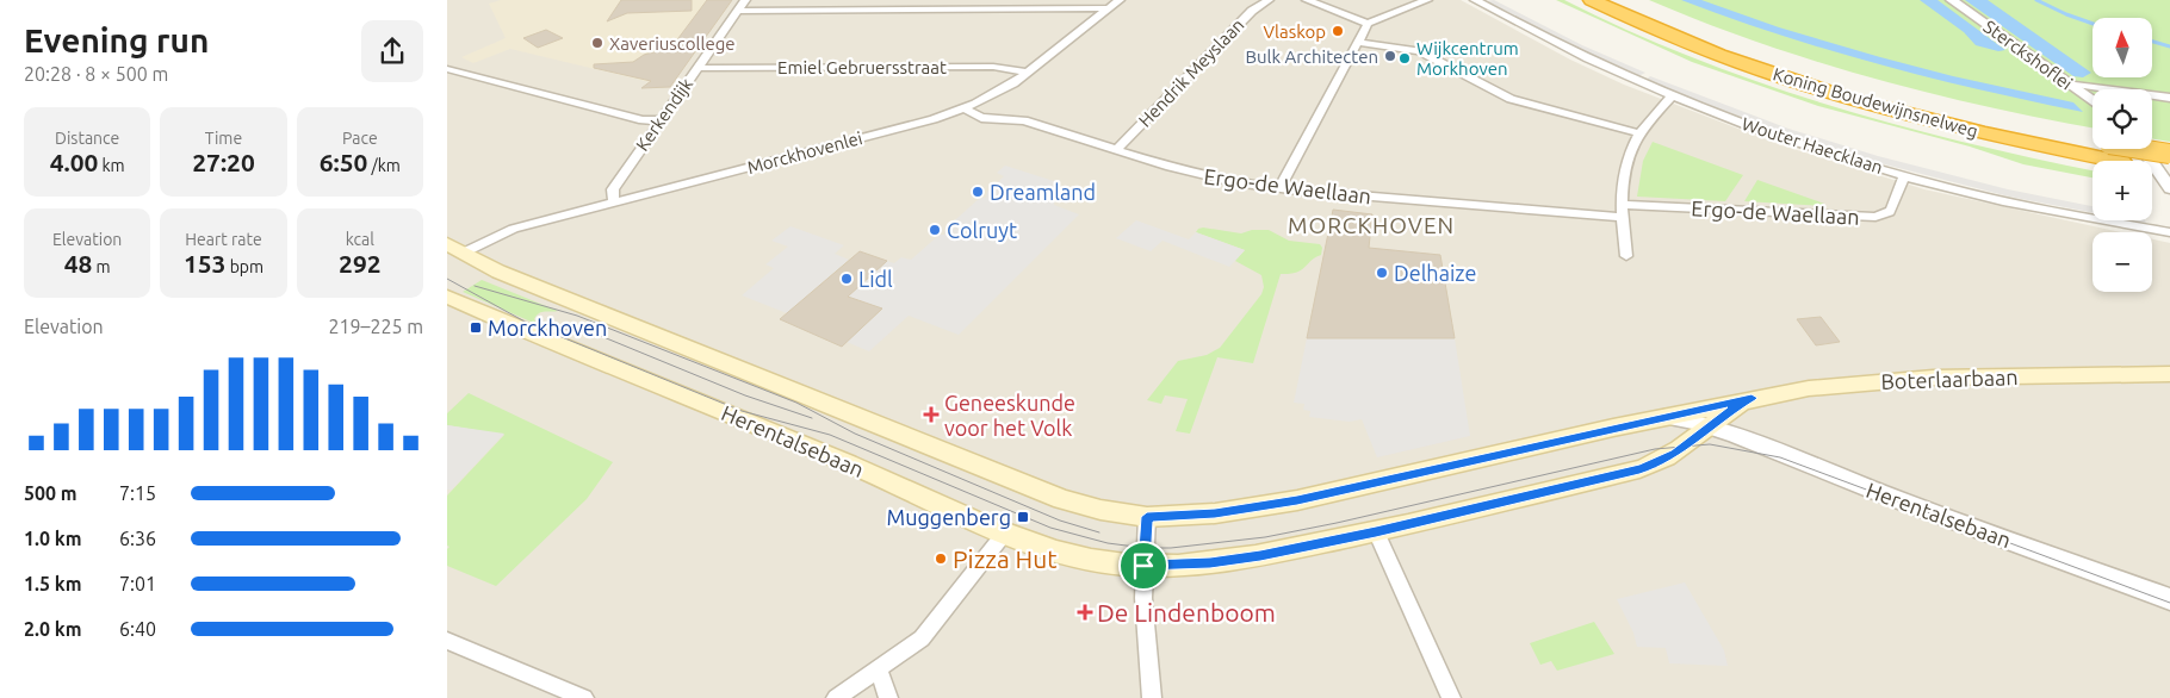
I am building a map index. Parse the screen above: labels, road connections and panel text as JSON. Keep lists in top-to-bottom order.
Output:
{
  "streets": {
    "highway": ["Koning Boudewijnsnelweg"],
    "main road": ["Boterlaarbaan", "Herentalsebaan"],
    "street": [
      "Sterckshoflei",
      "Emiel Gebruersstraat",
      "Hendrik Meyslaan",
      "Kerkendijk",
      "Wouter Haecklaan",
      "Morckhovenlei",
      "Ergo-de Waellaan"
    ]
  },
  "crossings": [
    ["Emiel Gebruersstraat", "Kerkendijk"],
    ["Emiel Gebruersstraat", "Morckhovenlei"],
    ["Hendrik Meyslaan", "Ergo-de Waellaan"],
    ["Kerkendijk", "Morckhovenlei"],
    ["Wouter Haecklaan", "Ergo-de Waellaan"],
    ["Morckhovenlei", "Ergo-de Waellaan"],
    ["Morckhovenlei", "Herentalsebaan"],
    ["Boterlaarbaan", "Herentalsebaan"]
  ],
  "districts": ["MORCKHOVEN"],
  "places": {
    "other": [
      "Vlaskop",
      "Xaveriuscollege",
      "Bulk Architecten",
      "Wijkcentrum Morkhoven",
      "Dreamland",
      "Colruyt",
      "Delhaize",
      "Lidl",
      "Pizza Hut"
    ],
    "transit": ["Morckhoven", "Muggenberg"],
    "health": ["Geneeskunde voor het Volk", "De Lindenboom"]
  },
  "north": "top",
  "page": {
    "heading": ["Evening run", "20:28 · 8 × 500 m"],
    "map_buttons": ["+", "−"],
    "stats": [
      ["Distance", "4.00 km"],
      ["Time", "27:20"],
      ["Pace", "6:50 /km"],
      ["Elevation", "48 m"],
      ["Heart rate", "153 bpm"],
      ["kcal", "292"]
    ],
    "chart": ["Elevation", "219–225 m"],
    "list": [
      {
        "name": "500 m",
        "note": "7:15"
      },
      {
        "name": "1.0 km",
        "note": "6:36"
      },
      {
        "name": "1.5 km",
        "note": "7:01"
      },
      {
        "name": "2.0 km",
        "note": "6:40"
      }
    ]
  }
}
